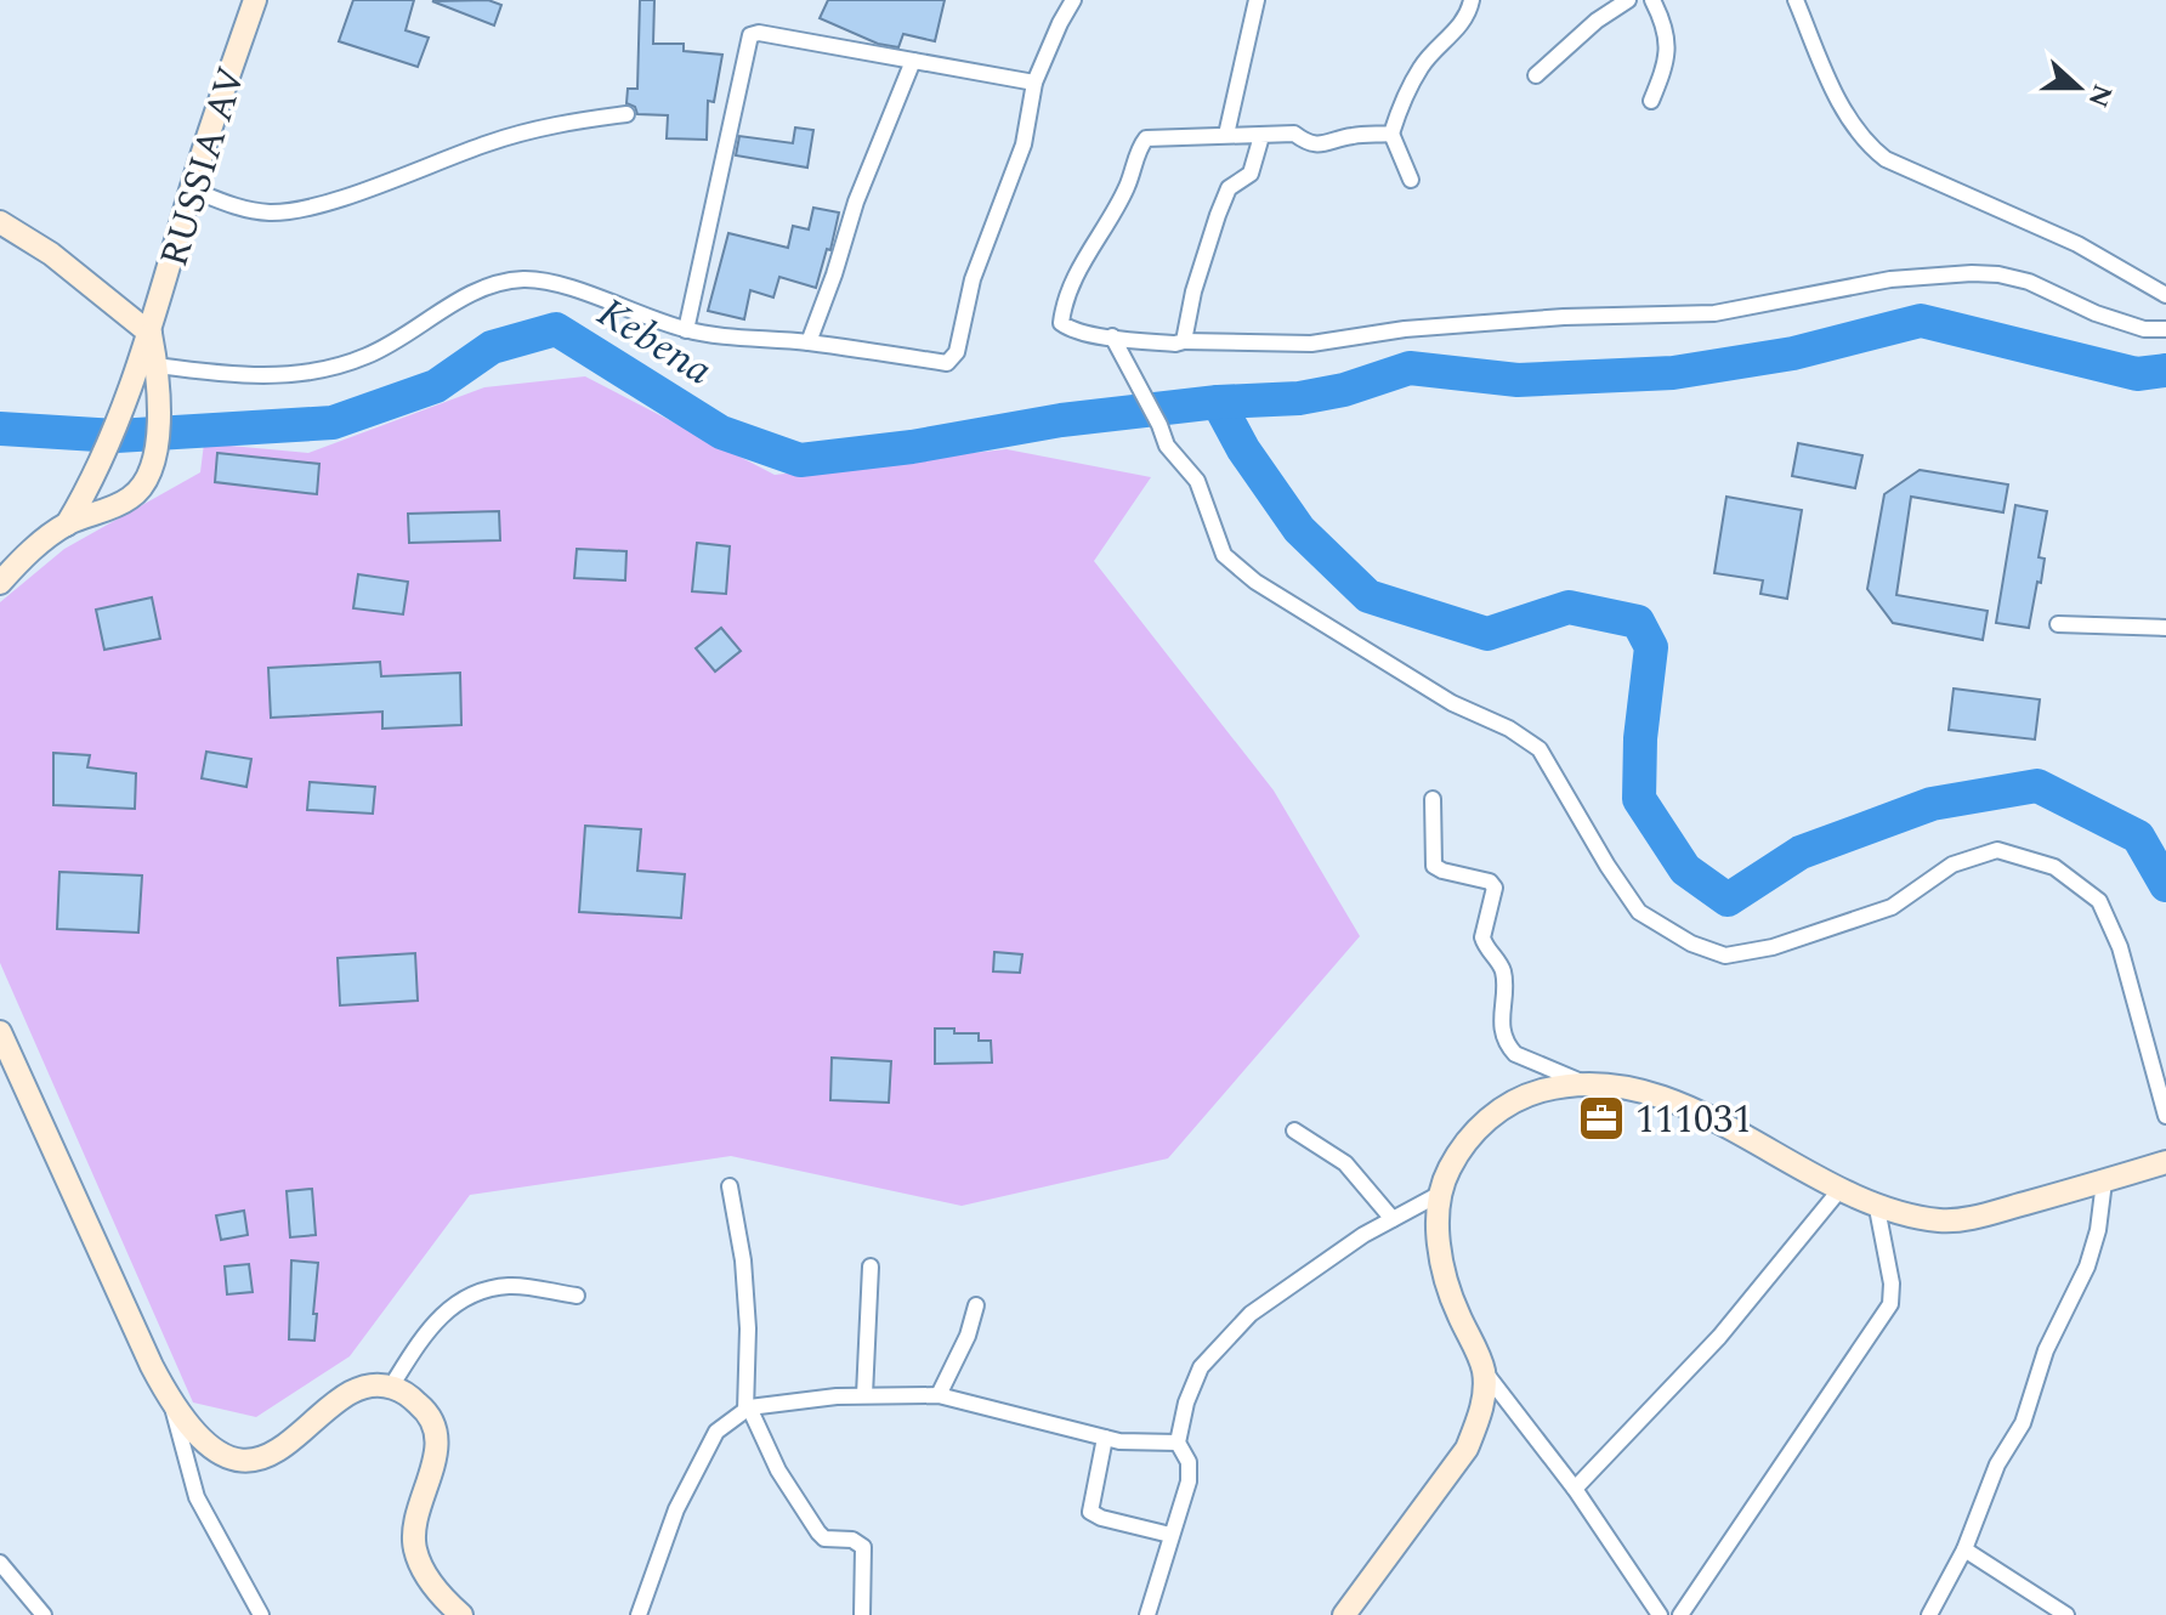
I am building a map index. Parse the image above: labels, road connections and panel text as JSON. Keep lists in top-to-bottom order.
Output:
{
  "streets": {
    "main road": ["RUSSIA AV"]
  },
  "water": ["Kebena"],
  "places": {
    "office": ["111031"]
  },
  "north": "right"
}
